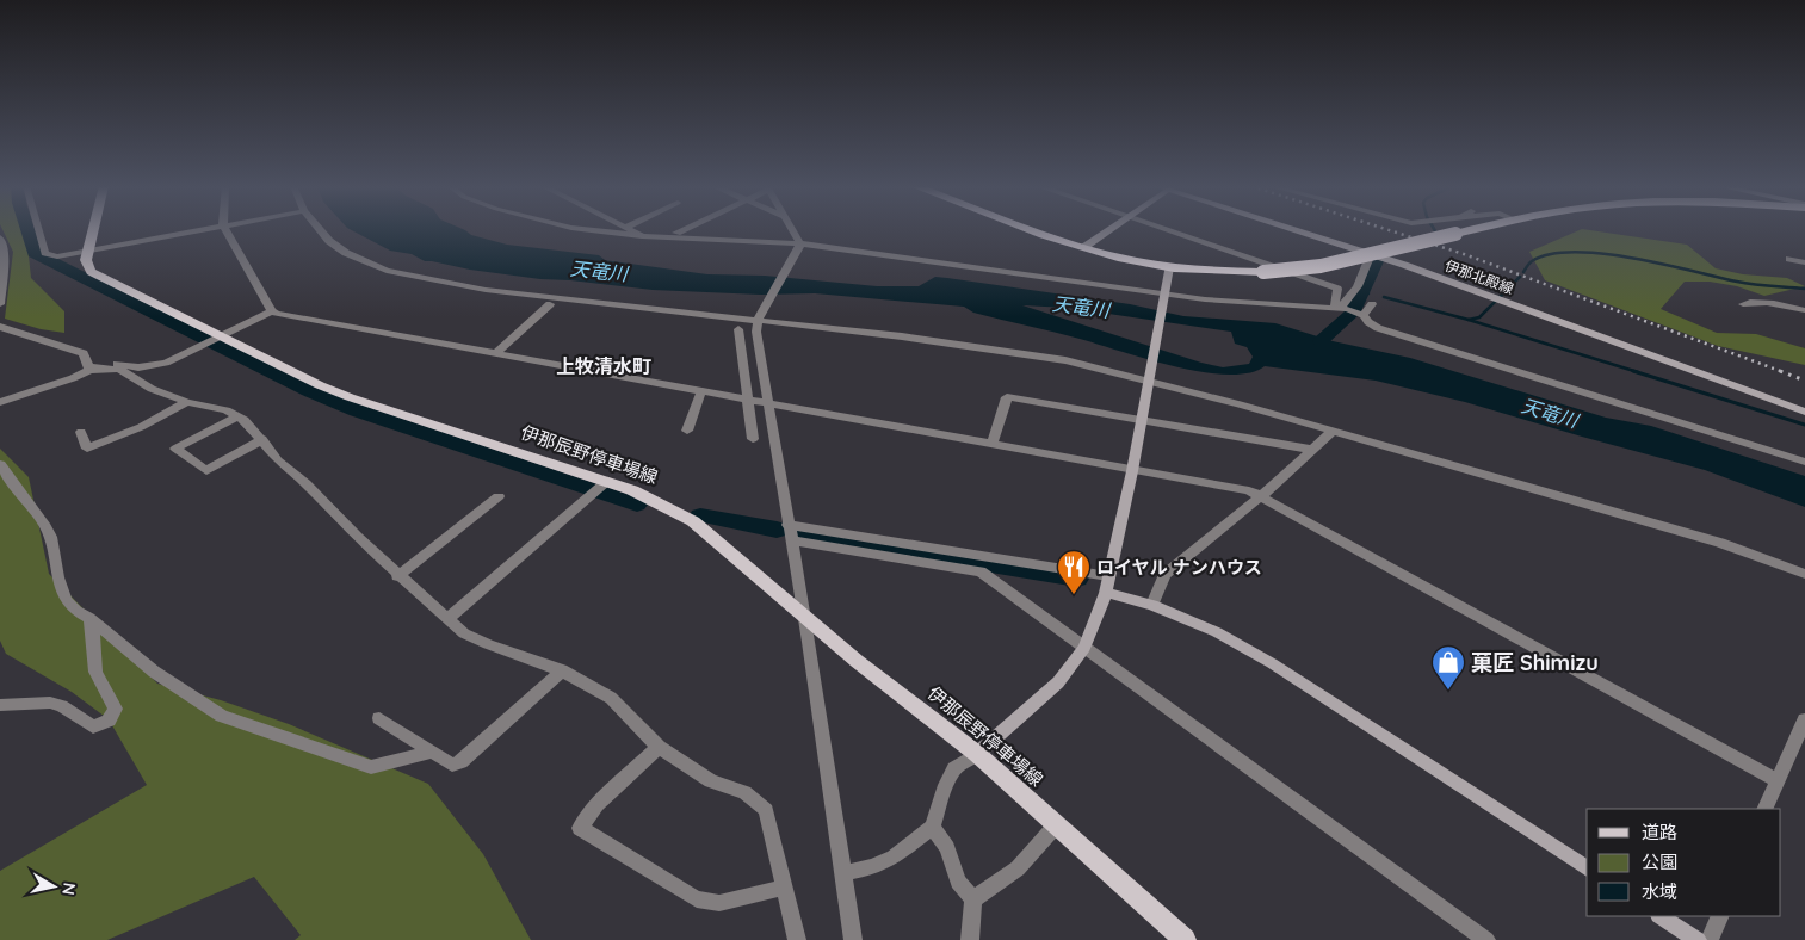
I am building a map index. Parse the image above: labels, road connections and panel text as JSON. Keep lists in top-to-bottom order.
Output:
{
  "streets": {
    "main road": ["伊那北殿線", "伊那辰野停車場線"]
  },
  "districts": ["上牧清水町"],
  "water": ["天竜川"],
  "places": {
    "restaurant": ["ロイヤル ナンハウス"],
    "shop": ["菓匠 Shimizu"]
  },
  "legend": ["道路", "公園", "水域"],
  "north": "right"
}
